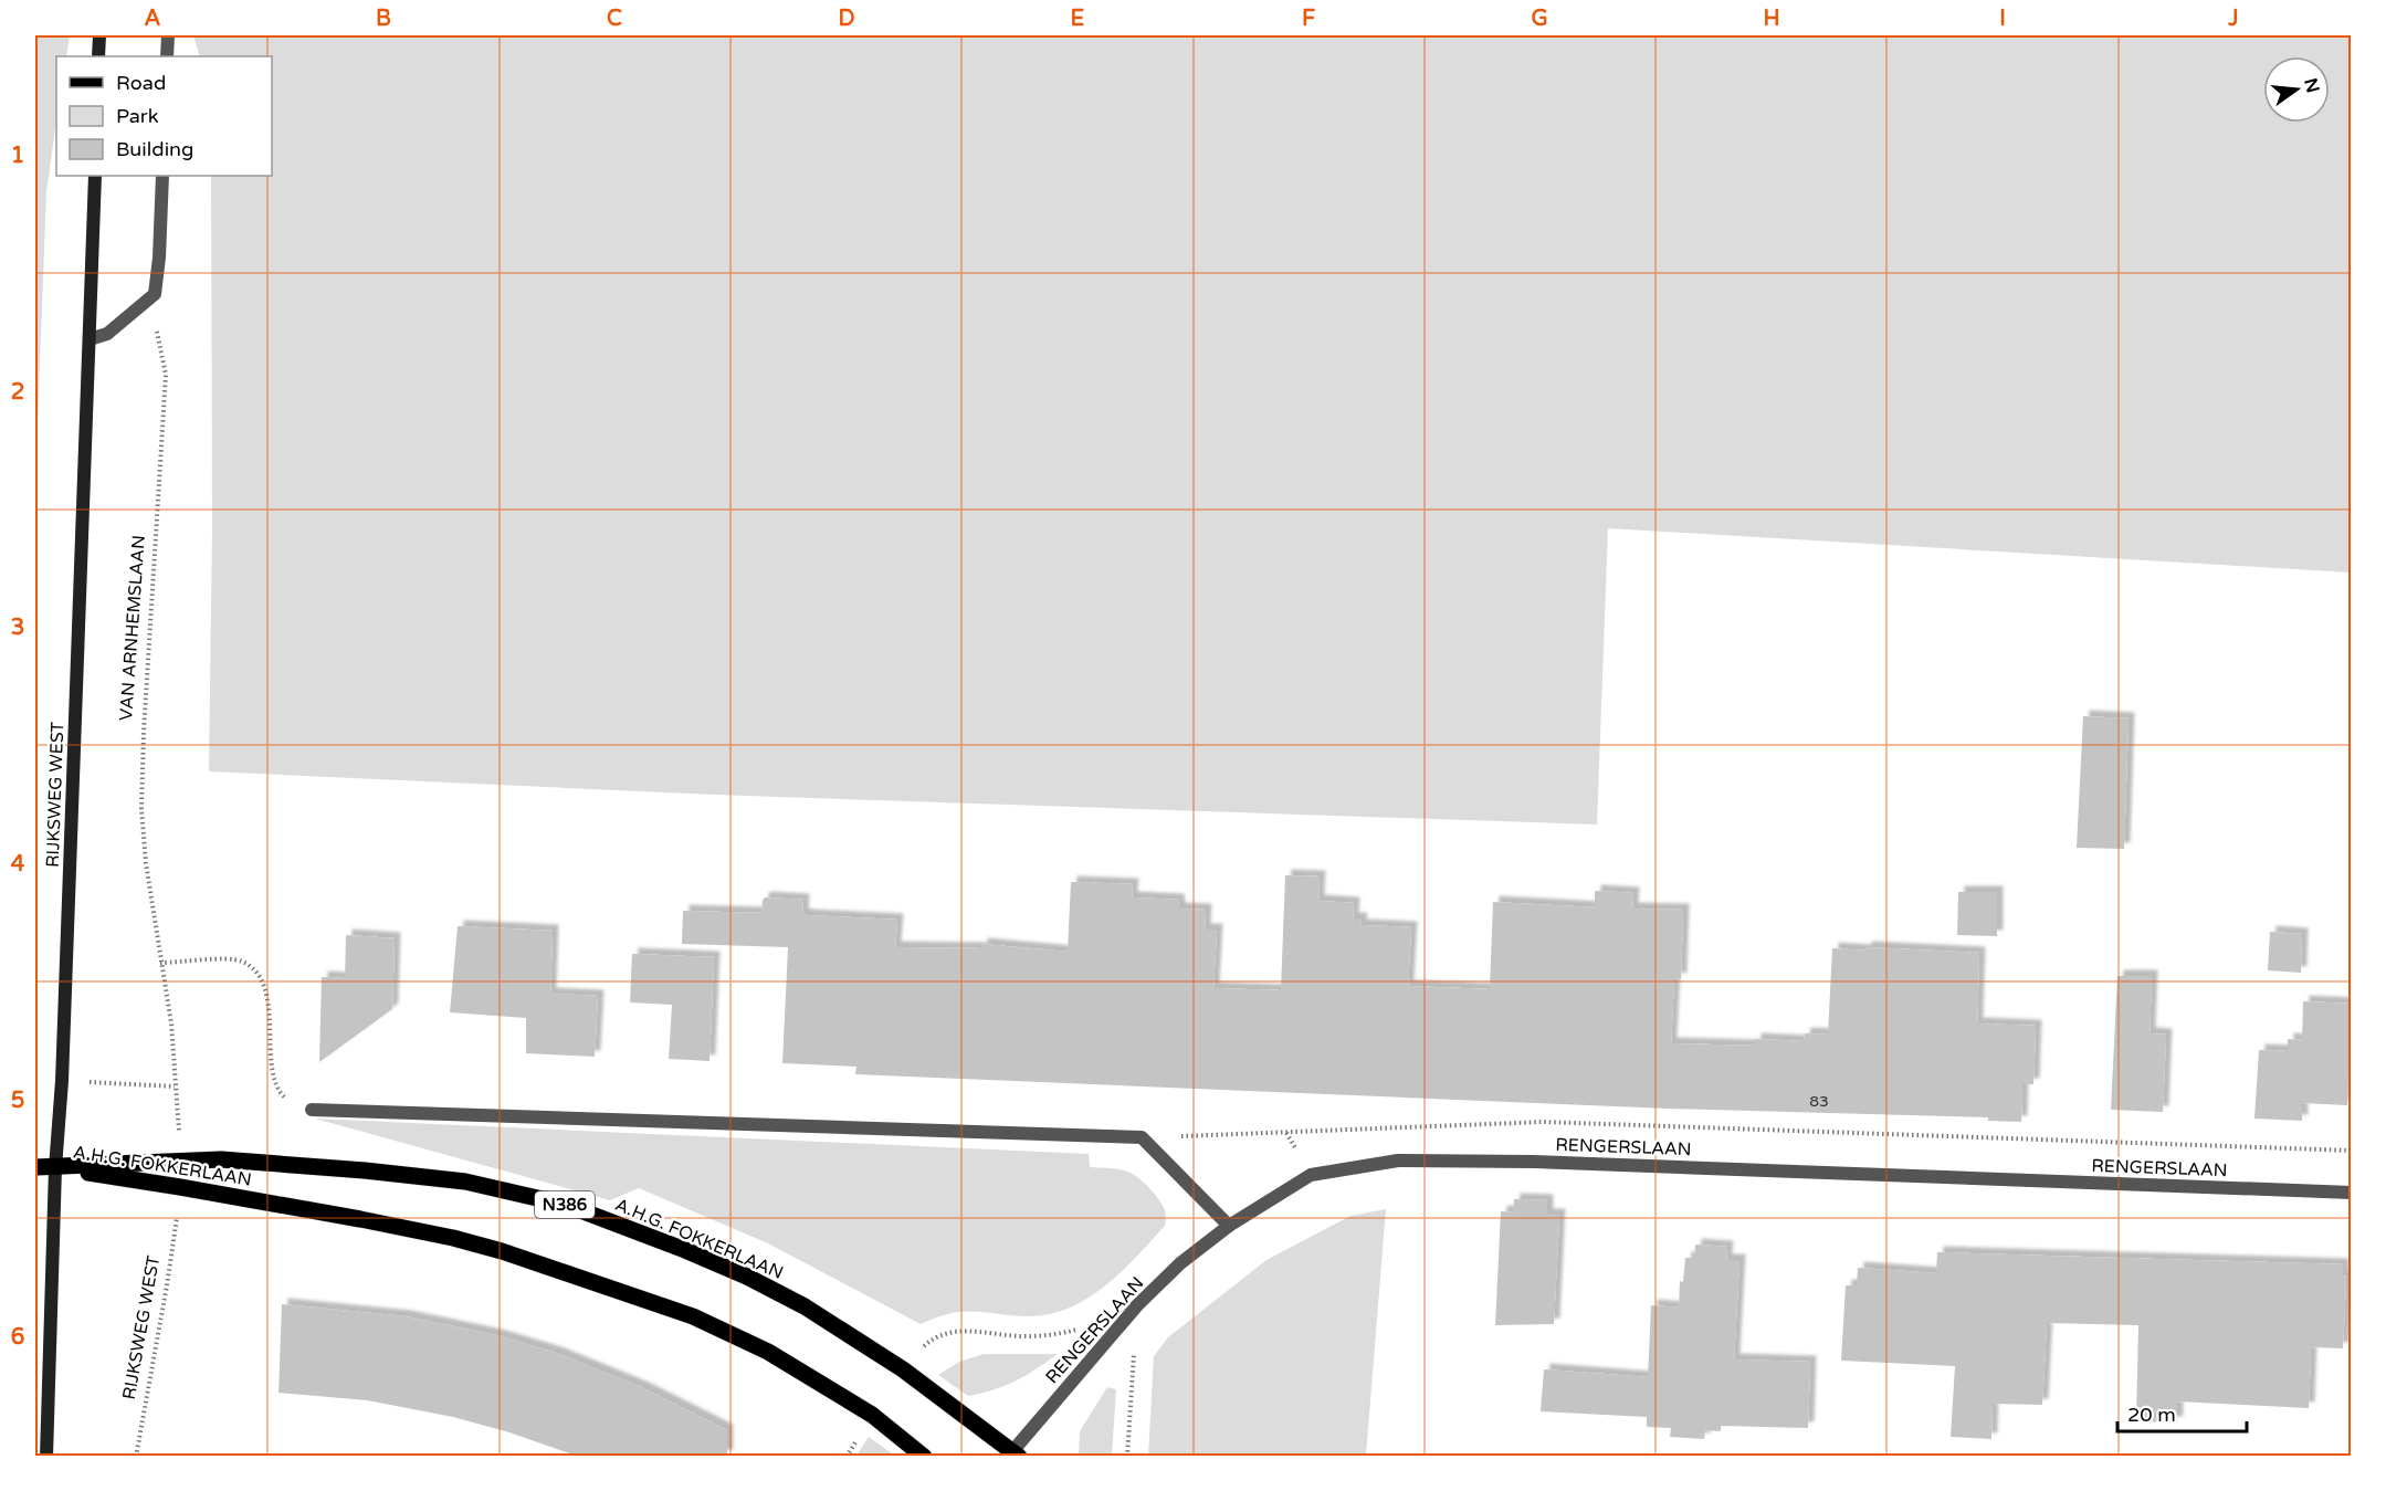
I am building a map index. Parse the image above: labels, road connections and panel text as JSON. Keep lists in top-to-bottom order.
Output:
{
  "streets": {
    "main road": ["RIJKSWEG WEST", "A.H.G. FOKKERLAAN", "N386"],
    "street": ["RENGERSLAAN"],
    "path": ["VAN ARNHEMSLAAN"]
  },
  "crossings": [
    ["RIJKSWEG WEST", "A.H.G. FOKKERLAAN"],
    ["RIJKSWEG WEST", "N386"],
    ["RENGERSLAAN", "A.H.G. FOKKERLAAN"],
    ["A.H.G. FOKKERLAAN", "N386"]
  ],
  "house_numbers": ["83"],
  "legend": ["Road", "Park", "Building"],
  "scale_bar": "20 m",
  "north": "right",
  "grid": {
    "columns": [
      "A",
      "B",
      "C",
      "D",
      "E",
      "F",
      "G",
      "H",
      "I",
      "J"
    ],
    "rows": [
      "1",
      "2",
      "3",
      "4",
      "5",
      "6"
    ]
  }
}
